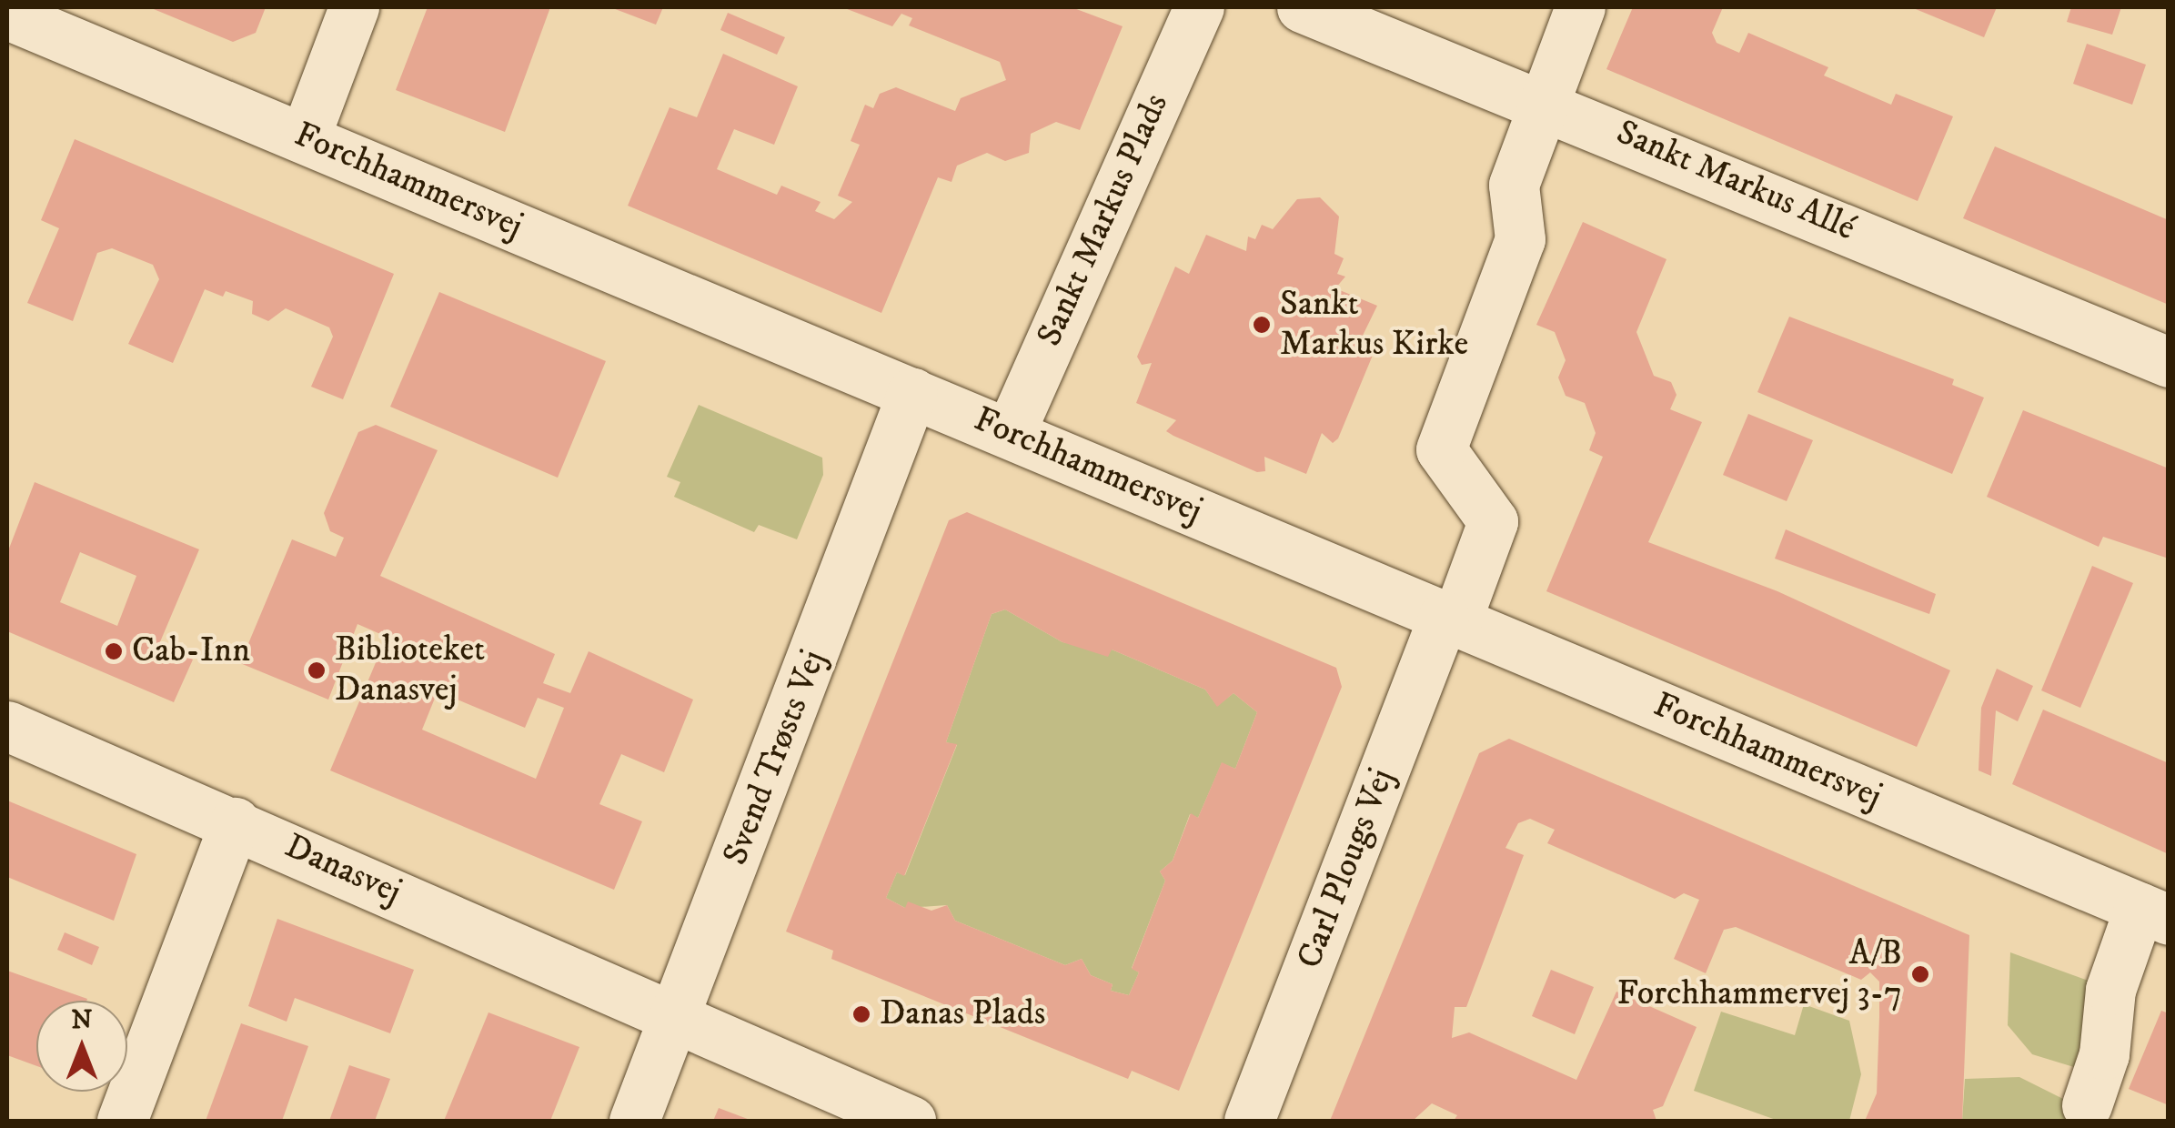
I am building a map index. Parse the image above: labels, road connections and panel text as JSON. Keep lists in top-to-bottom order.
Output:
{
  "streets": {
    "street": [
      "Forchhammersvej",
      "Sankt Markus Allé",
      "Sankt Markus Plads",
      "Svend Trøsts Vej",
      "Carl Plougs Vej",
      "Danasvej"
    ]
  },
  "crossings": [
    ["Forchhammersvej", "Sankt Markus Plads"],
    ["Forchhammersvej", "Svend Trøsts Vej"],
    ["Forchhammersvej", "Carl Plougs Vej"],
    ["Svend Trøsts Vej", "Danasvej"]
  ],
  "places": [
    "Sankt Markus Kirke",
    "Cab-Inn",
    "Biblioteket Danasvej",
    "A/B Forchhammervej 3-7",
    "Danas Plads"
  ],
  "north": "top"
}
